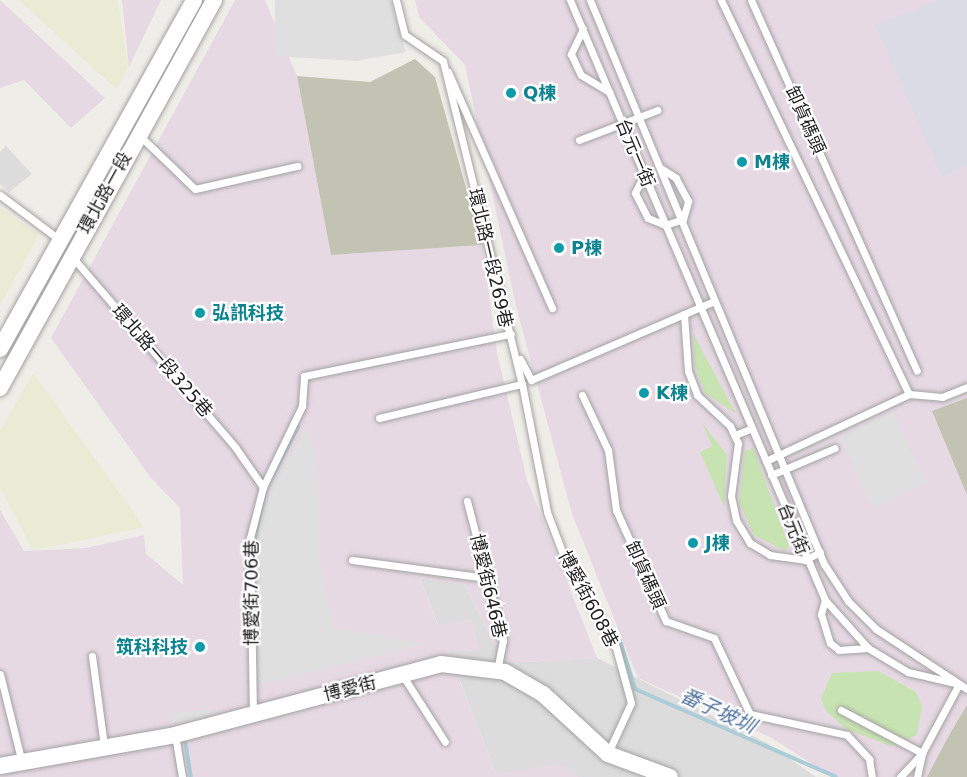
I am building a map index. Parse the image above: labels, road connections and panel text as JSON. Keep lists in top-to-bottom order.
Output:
{
  "streets": {
    "street": ["環北路一段", "博愛街"],
    "lane": [
      "卸貨碼頭",
      "台元一街",
      "環北路一段269巷",
      "環北路一段325巷",
      "台元街",
      "博愛街646巷",
      "博愛街706巷",
      "博愛街608巷"
    ]
  },
  "crossings": [
    ["台元一街", "台元街"],
    ["環北路一段", "環北路一段325巷"],
    ["環北路一段269巷", "博愛街706巷"],
    ["環北路一段269巷", "博愛街608巷"],
    ["環北路一段325巷", "博愛街706巷"],
    ["博愛街646巷", "博愛街"],
    ["博愛街706巷", "博愛街"],
    ["博愛街608巷", "博愛街"]
  ],
  "water": ["番子坡圳"],
  "places": [
    "Q棟",
    "M棟",
    "P棟",
    "弘訊科技",
    "K棟",
    "J棟",
    "筑科科技"
  ]
}
